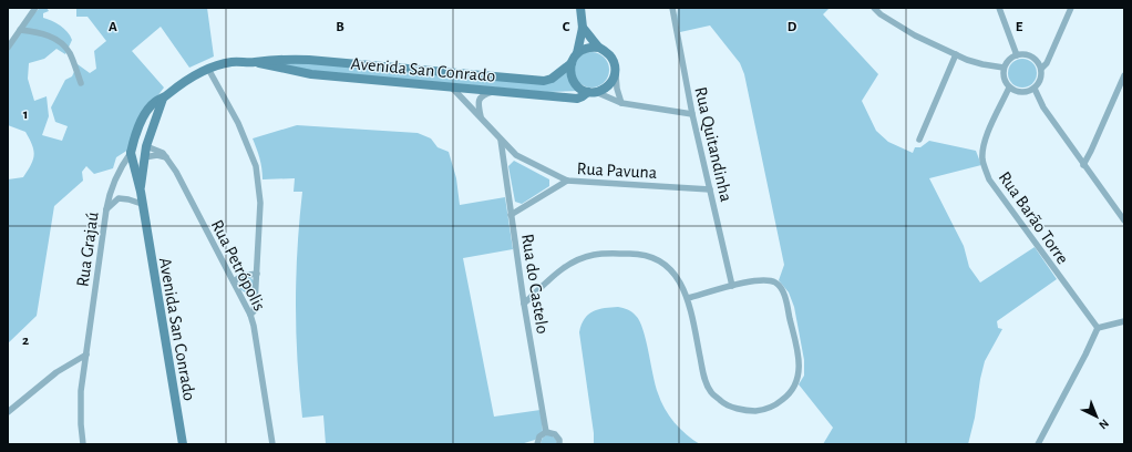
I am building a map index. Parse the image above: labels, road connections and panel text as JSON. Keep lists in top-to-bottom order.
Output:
{
  "streets": {
    "street": [
      "Avenida San Conrado",
      "Rua Quitandinha",
      "Rua Pavuna",
      "Rua Barão Torre",
      "Rua Grajaú",
      "Rua Petrópolis",
      "Rua do Castelo"
    ]
  },
  "crossings": [
    ["Avenida San Conrado", "Rua Pavuna"],
    ["Avenida San Conrado", "Rua Grajaú"],
    ["Avenida San Conrado", "Rua Petrópolis"],
    ["Rua Quitandinha", "Rua Pavuna"],
    ["Rua Pavuna", "Rua do Castelo"]
  ],
  "north": "bottom right",
  "grid": {
    "columns": [
      "A",
      "B",
      "C",
      "D",
      "E"
    ],
    "rows": ["1", "2"]
  }
}
